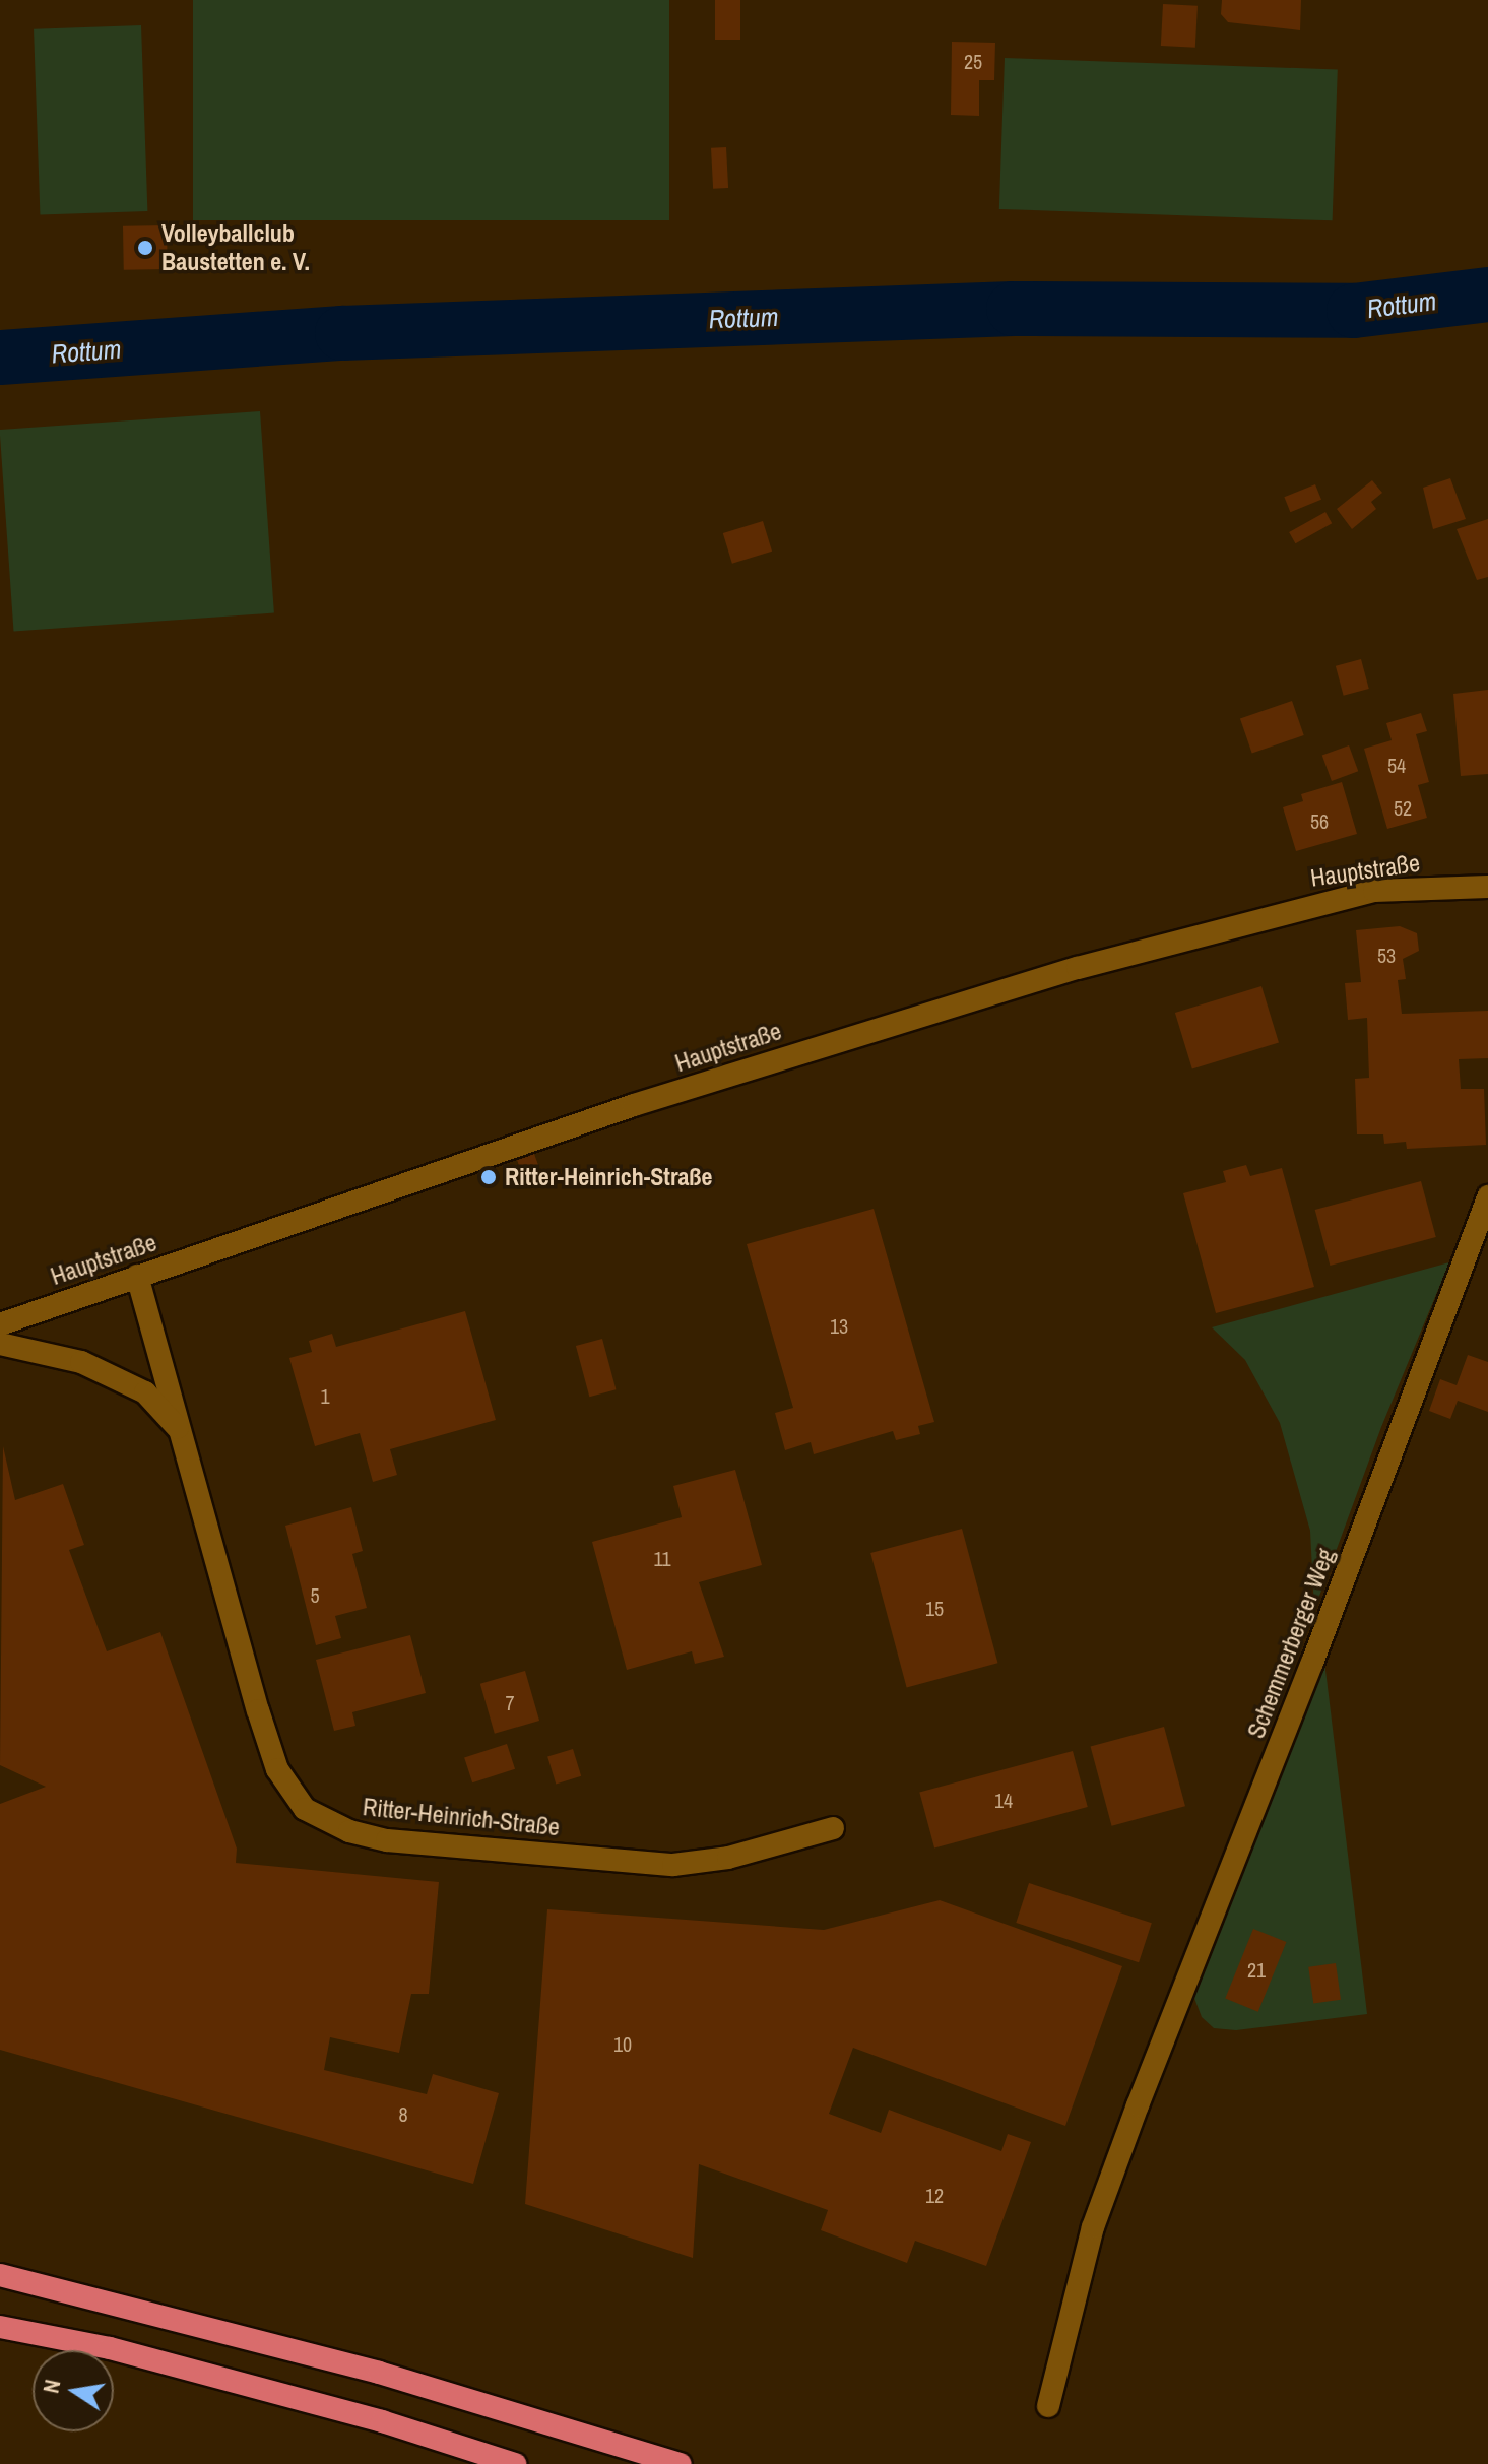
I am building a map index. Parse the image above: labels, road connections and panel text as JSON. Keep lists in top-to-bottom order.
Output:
{
  "streets": {
    "street": ["Hauptstraße", "Schemmerberger Weg", "Ritter-Heinrich-Straße"]
  },
  "crossings": [
    ["Hauptstraße", "Ritter-Heinrich-Straße"]
  ],
  "water": ["Rottum"],
  "places": ["Volleyballclub Baustetten e. V.", "Ritter-Heinrich-Straße"],
  "house_numbers": [
    "25",
    "54",
    "52",
    "56",
    "53",
    "13",
    "1",
    "11",
    "5",
    "15",
    "7",
    "14",
    "21",
    "10",
    "8",
    "12"
  ],
  "north": "left"
}
